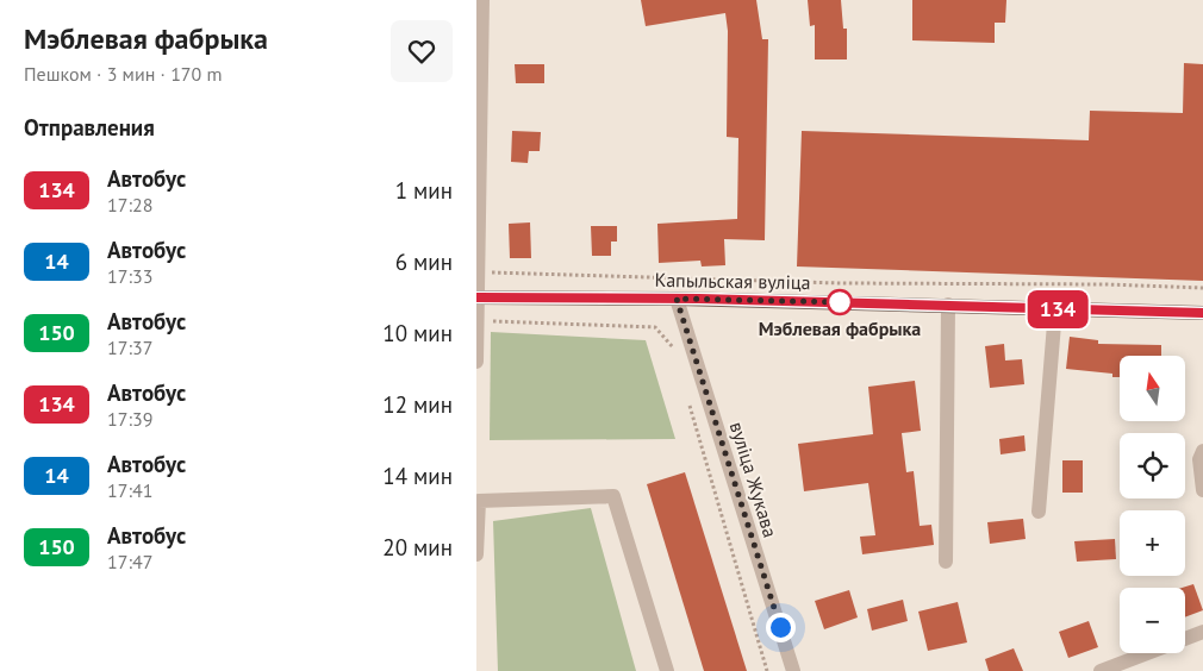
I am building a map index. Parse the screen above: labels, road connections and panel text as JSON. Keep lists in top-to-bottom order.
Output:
{
  "streets": {
    "main road": ["Капыльская вуліца"],
    "street": ["вуліца Жукава"]
  },
  "crossings": [
    ["Капыльская вуліца", "вуліца Жукава"]
  ],
  "places": ["Мэблевая фабрыка"],
  "lines": ["bus line 134"],
  "north": "top",
  "page": {
    "heading": [
      ["Мэблевая фабрыка", "Пешком · 3 мин · 170 m"],
      "Отправления"
    ],
    "on_map": "134",
    "list": [
      {
        "mark": "134",
        "name": "Автобус",
        "note": "17:28",
        "value": "1 мин"
      },
      {
        "mark": "14",
        "name": "Автобус",
        "note": "17:33",
        "value": "6 мин"
      },
      {
        "mark": "150",
        "name": "Автобус",
        "note": "17:37",
        "value": "10 мин"
      },
      {
        "mark": "134",
        "name": "Автобус",
        "note": "17:39",
        "value": "12 мин"
      },
      {
        "mark": "14",
        "name": "Автобус",
        "note": "17:41",
        "value": "14 мин"
      },
      {
        "mark": "150",
        "name": "Автобус",
        "note": "17:47",
        "value": "20 мин"
      }
    ],
    "map_buttons": ["+", "−"]
  }
}
